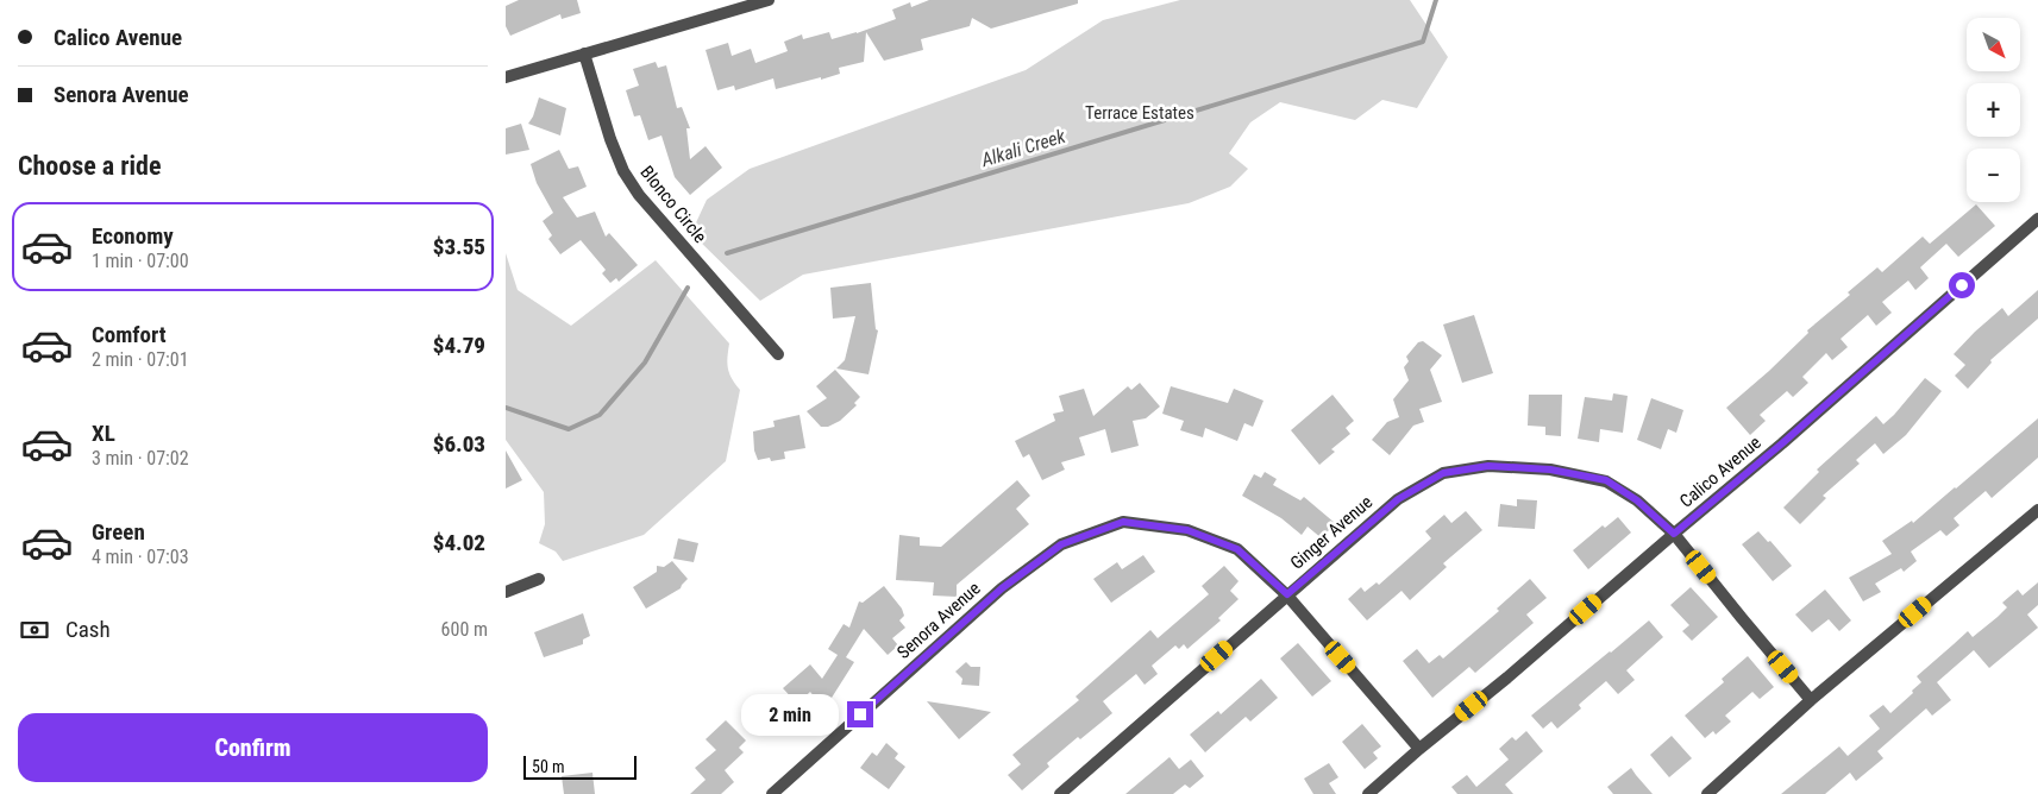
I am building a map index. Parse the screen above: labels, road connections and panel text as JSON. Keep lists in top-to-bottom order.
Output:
{
  "streets": {
    "street": [
      "Blonco Circle",
      "Calico Avenue",
      "Ginger Avenue",
      "Senora Avenue"
    ]
  },
  "crossings": [
    ["Calico Avenue", "Ginger Avenue"],
    ["Calico Avenue", "Senora Avenue"],
    ["Ginger Avenue", "Senora Avenue"]
  ],
  "water": ["Alkali Creek"],
  "parks": ["Terrace Estates"],
  "scale_bar": "50 m",
  "north": "bottom right",
  "page": {
    "banner": ["Calico Avenue", "Senora Avenue"],
    "map_buttons": ["+", "−"],
    "heading": "Choose a ride",
    "list": [
      {
        "name": "Economy",
        "note": "1 min · 07:00",
        "value": "$3.55"
      },
      {
        "name": "Comfort",
        "note": "2 min · 07:01",
        "value": "$4.79"
      },
      {
        "name": "XL",
        "note": "3 min · 07:02",
        "value": "$6.03"
      },
      {
        "name": "Green",
        "note": "4 min · 07:03",
        "value": "$4.02"
      }
    ],
    "pay": ["Cash", "600 m"],
    "bubble": "2 min",
    "buttons": "Confirm",
    "scale": "50 m"
  }
}
